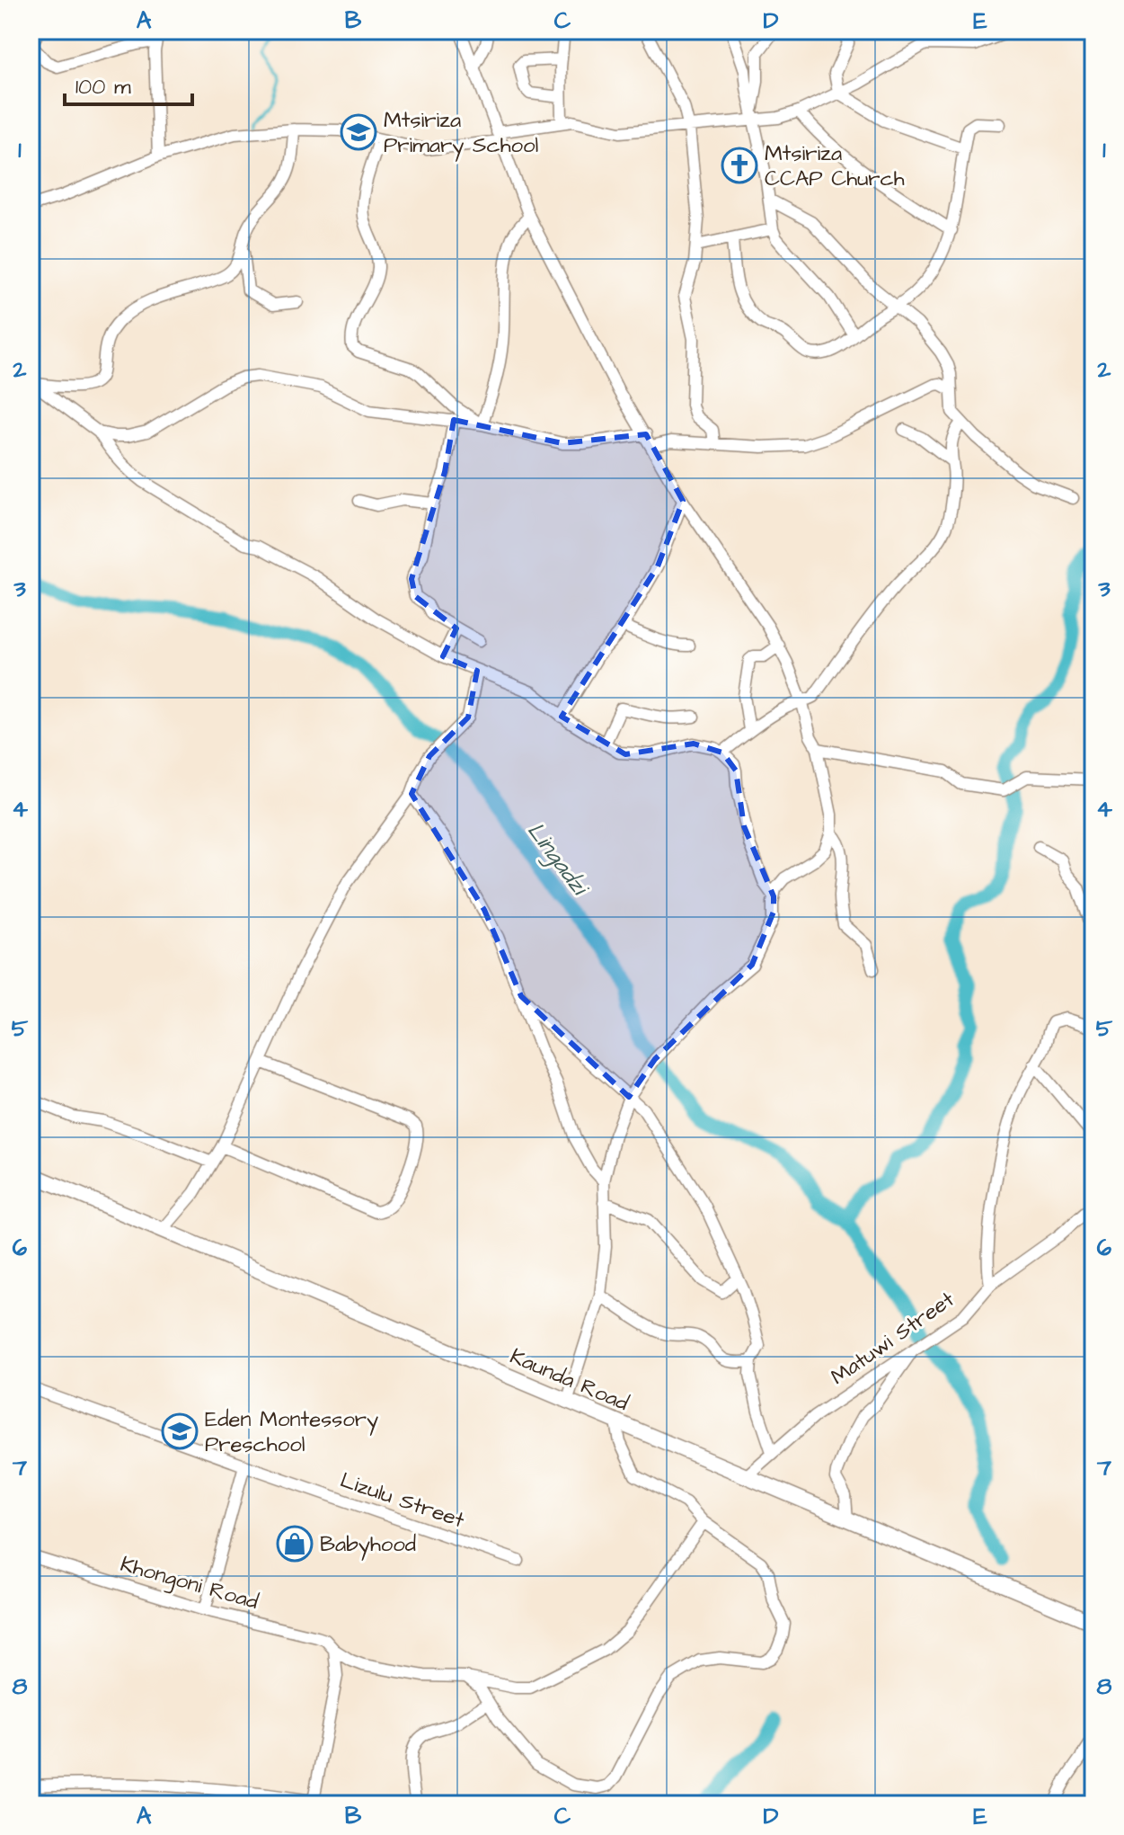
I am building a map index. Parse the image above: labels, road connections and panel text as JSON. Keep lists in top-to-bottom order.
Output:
{
  "streets": {
    "main road": ["Kaunda Road"],
    "street": ["Matuwi Street", "Lizulu Street", "Khongoni Road"]
  },
  "crossings": [
    ["Matuwi Street", "Kaunda Road"]
  ],
  "water": ["Lingadzi"],
  "places": {
    "school or university": ["Mtsiriza Primary School", "Eden Montessory Preschool"],
    "church": ["Mtsiriza CCAP Church"],
    "shop": ["Babyhood"]
  },
  "scale_bar": "100 m",
  "grid": {
    "columns": [
      "A",
      "B",
      "C",
      "D",
      "E"
    ],
    "rows": [
      "1",
      "2",
      "3",
      "4",
      "5",
      "6",
      "7",
      "8"
    ]
  }
}
